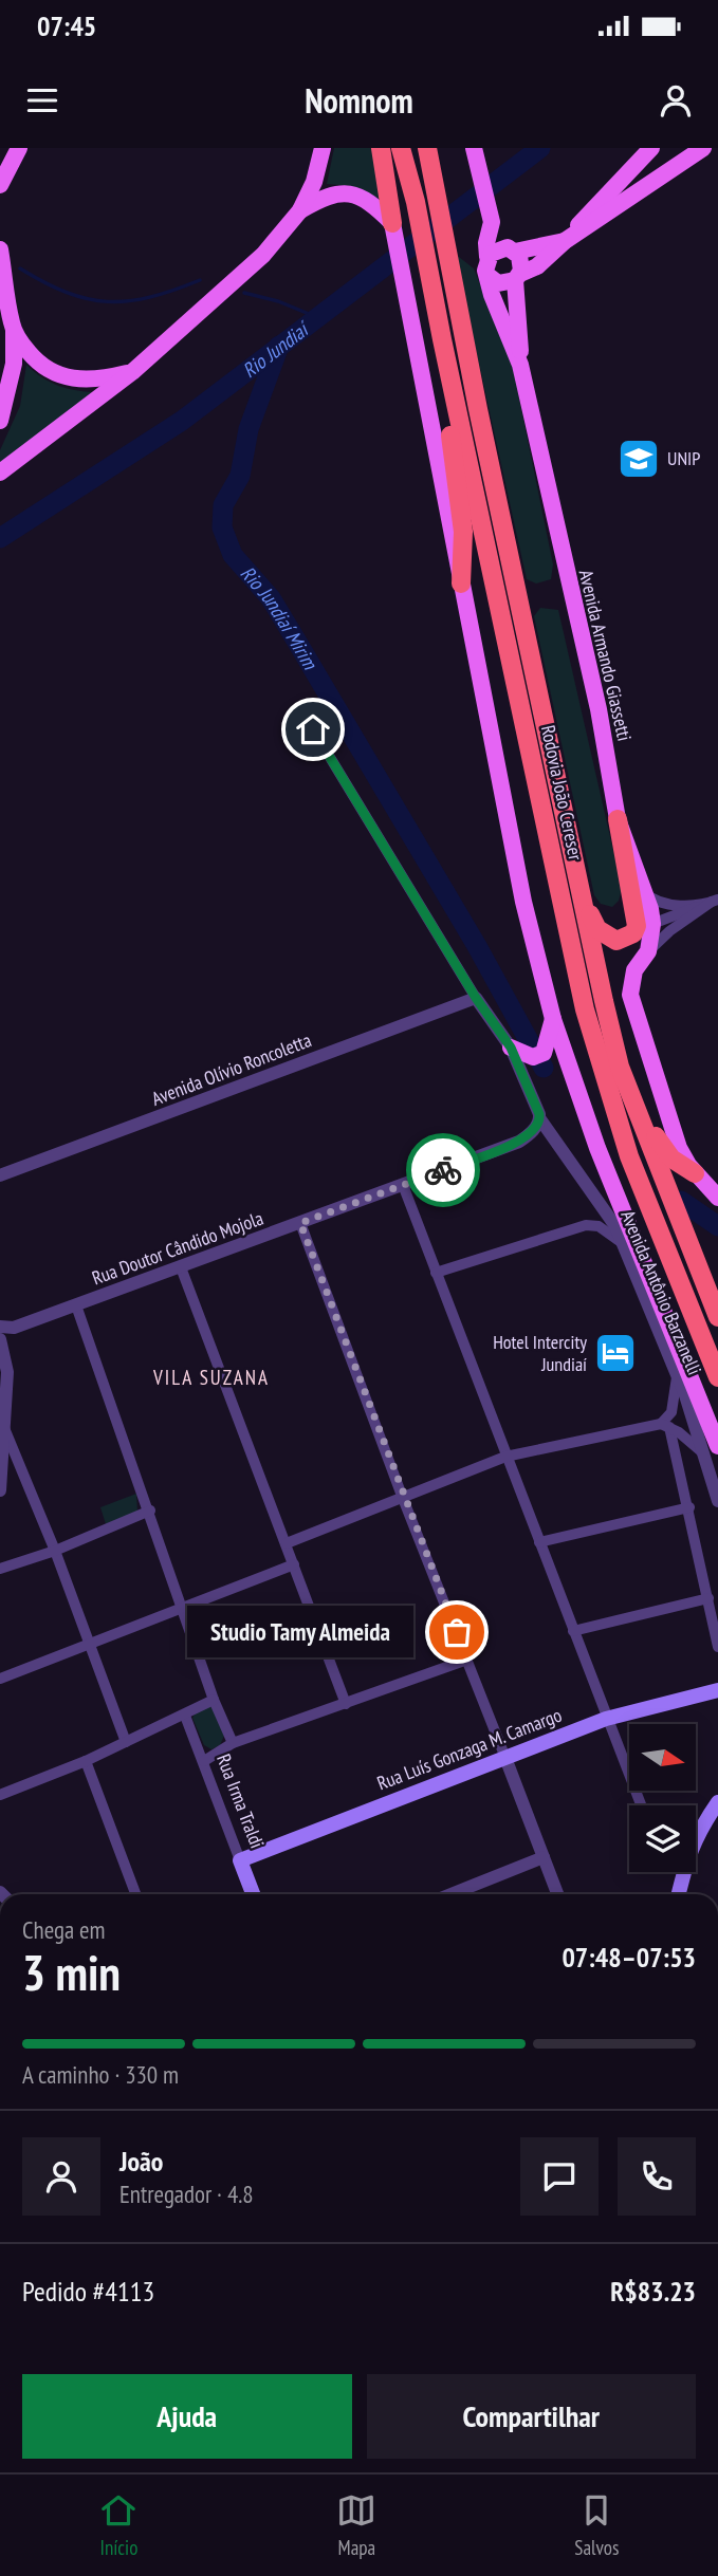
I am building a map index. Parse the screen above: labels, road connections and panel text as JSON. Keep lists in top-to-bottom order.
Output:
{
  "streets": {
    "highway": ["Rodovia João Cereser"],
    "main road": ["Avenida Armando Giassetti", "Rua Luís Gonzaga M. Camargo", "Rua Irma Traldi"],
    "street": ["Avenida Olívio Roncoletta", "Rua Doutor Cândido Mojola", "Avenida Antônio Barzanelli"]
  },
  "crossings": [
    ["Rua Doutor Cândido Mojola", "Avenida Antônio Barzanelli"],
    ["Rua Luís Gonzaga M. Camargo", "Rua Irma Traldi"]
  ],
  "districts": ["VILA SUZANA"],
  "water": ["Rio Jundiaí", "Rio Jundiaí Mirim"],
  "places": {
    "school or university": ["UNIP"],
    "hotel": ["Hotel Intercity Jundiaí"],
    "other": ["Studio Tamy Almeida"]
  },
  "north": "right",
  "page": {
    "status": "07:45",
    "header": "Nomnom",
    "bubble": "Studio Tamy Almeida",
    "heading": ["3 min", "Chega em", "07:48–07:53"],
    "panel": [
      "João",
      "Entregador · 4.8",
      "Pedido #4113",
      "R$83.23"
    ],
    "bar": "A caminho · 330 m",
    "buttons": ["Ajuda", "Compartilhar"],
    "tabs": ["Início", "Mapa", "Salvos"]
  }
}
